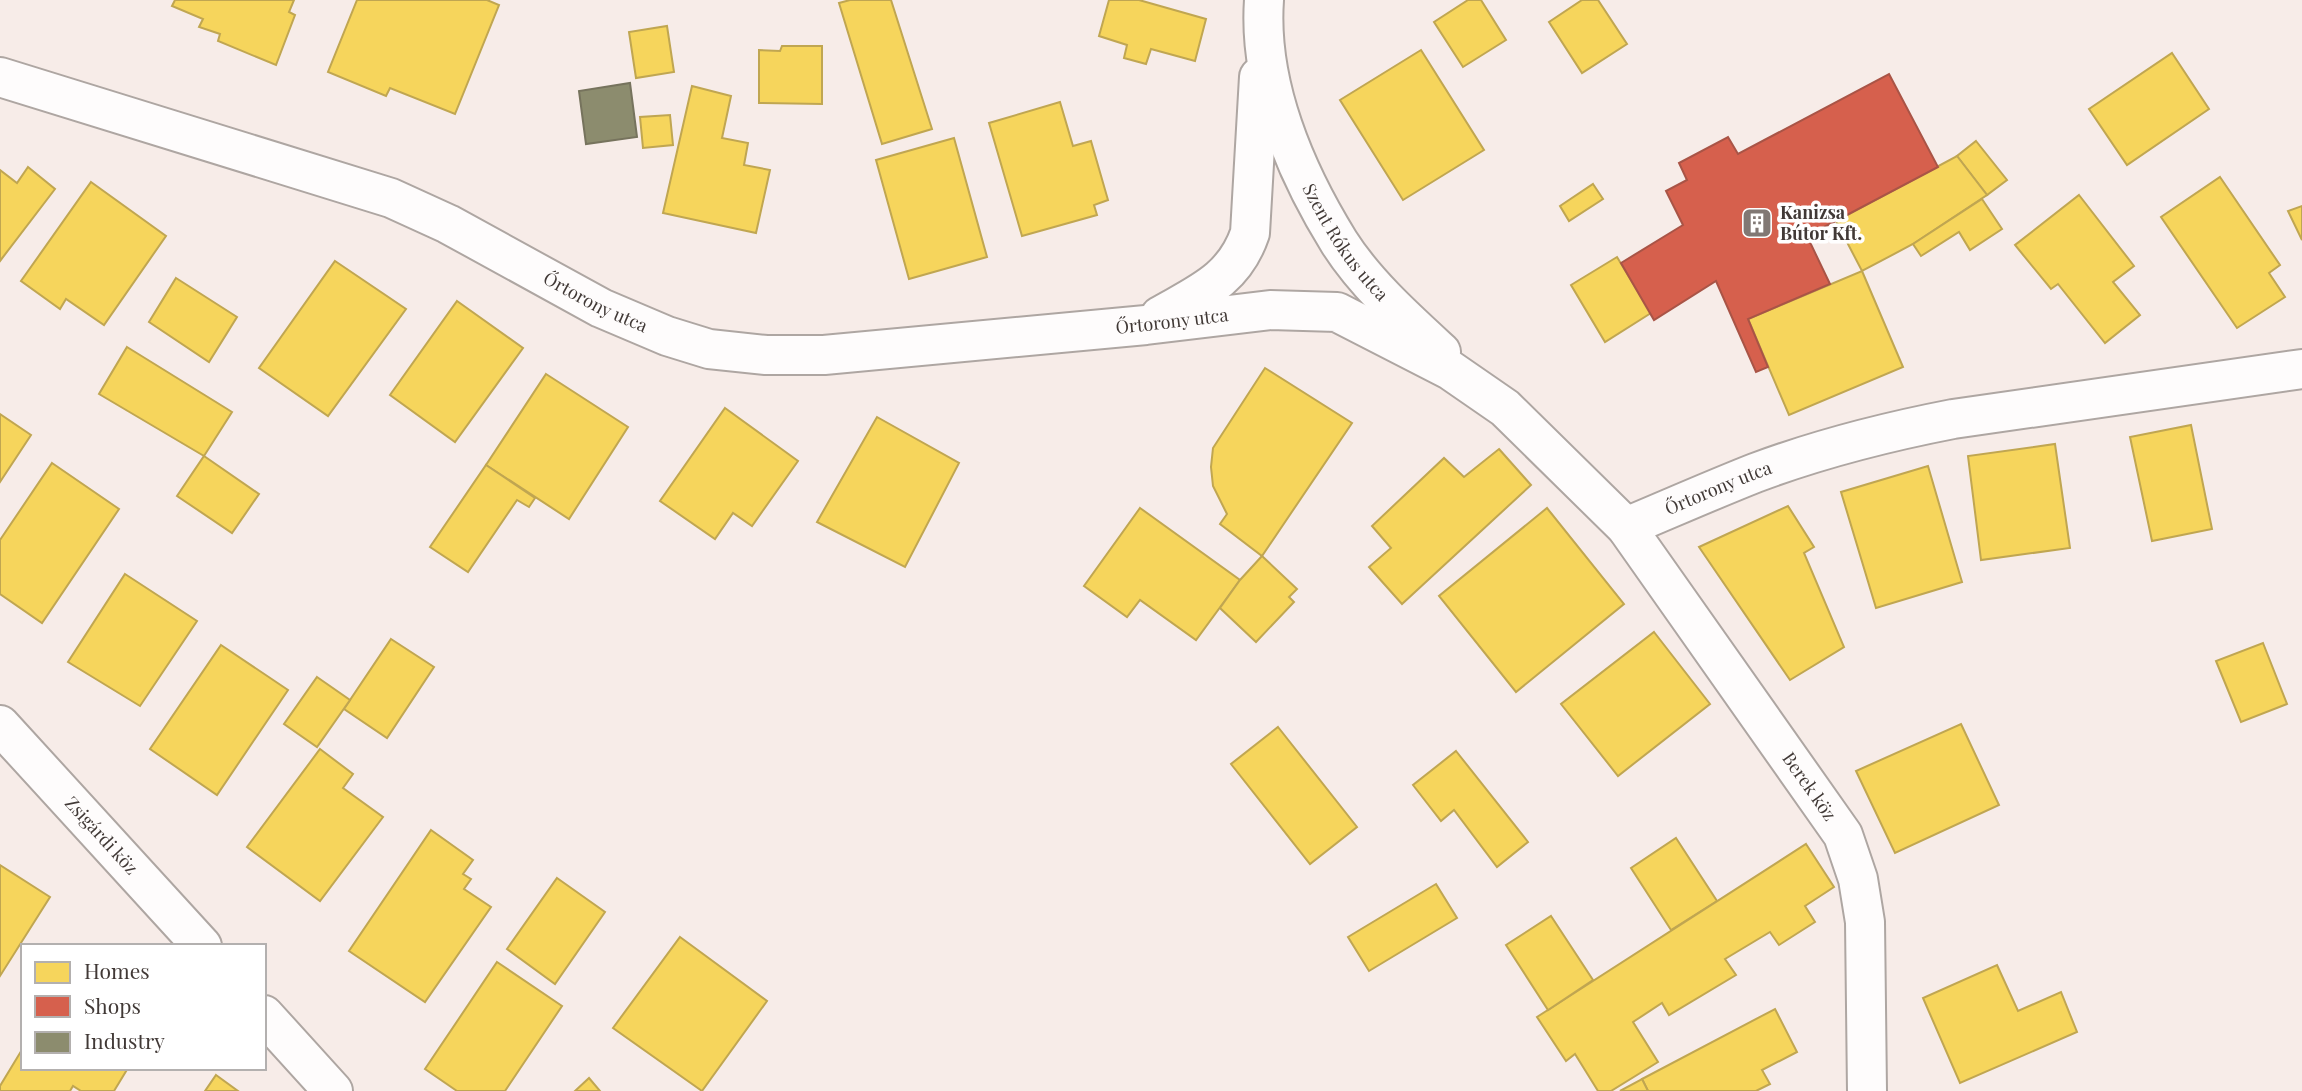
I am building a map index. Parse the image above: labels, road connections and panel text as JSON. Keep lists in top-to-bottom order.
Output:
{
  "streets": {
    "street": [
      "Szent Rókus utca",
      "Őrtorony utca",
      "Berek köz",
      "Zsigárdi köz"
    ]
  },
  "crossings": [
    ["Szent Rókus utca", "Őrtorony utca"],
    ["Őrtorony utca", "Berek köz"]
  ],
  "places": {
    "building": ["Kanizsa Bútor Kft."]
  },
  "legend": ["Homes", "Shops", "Industry"]
}
